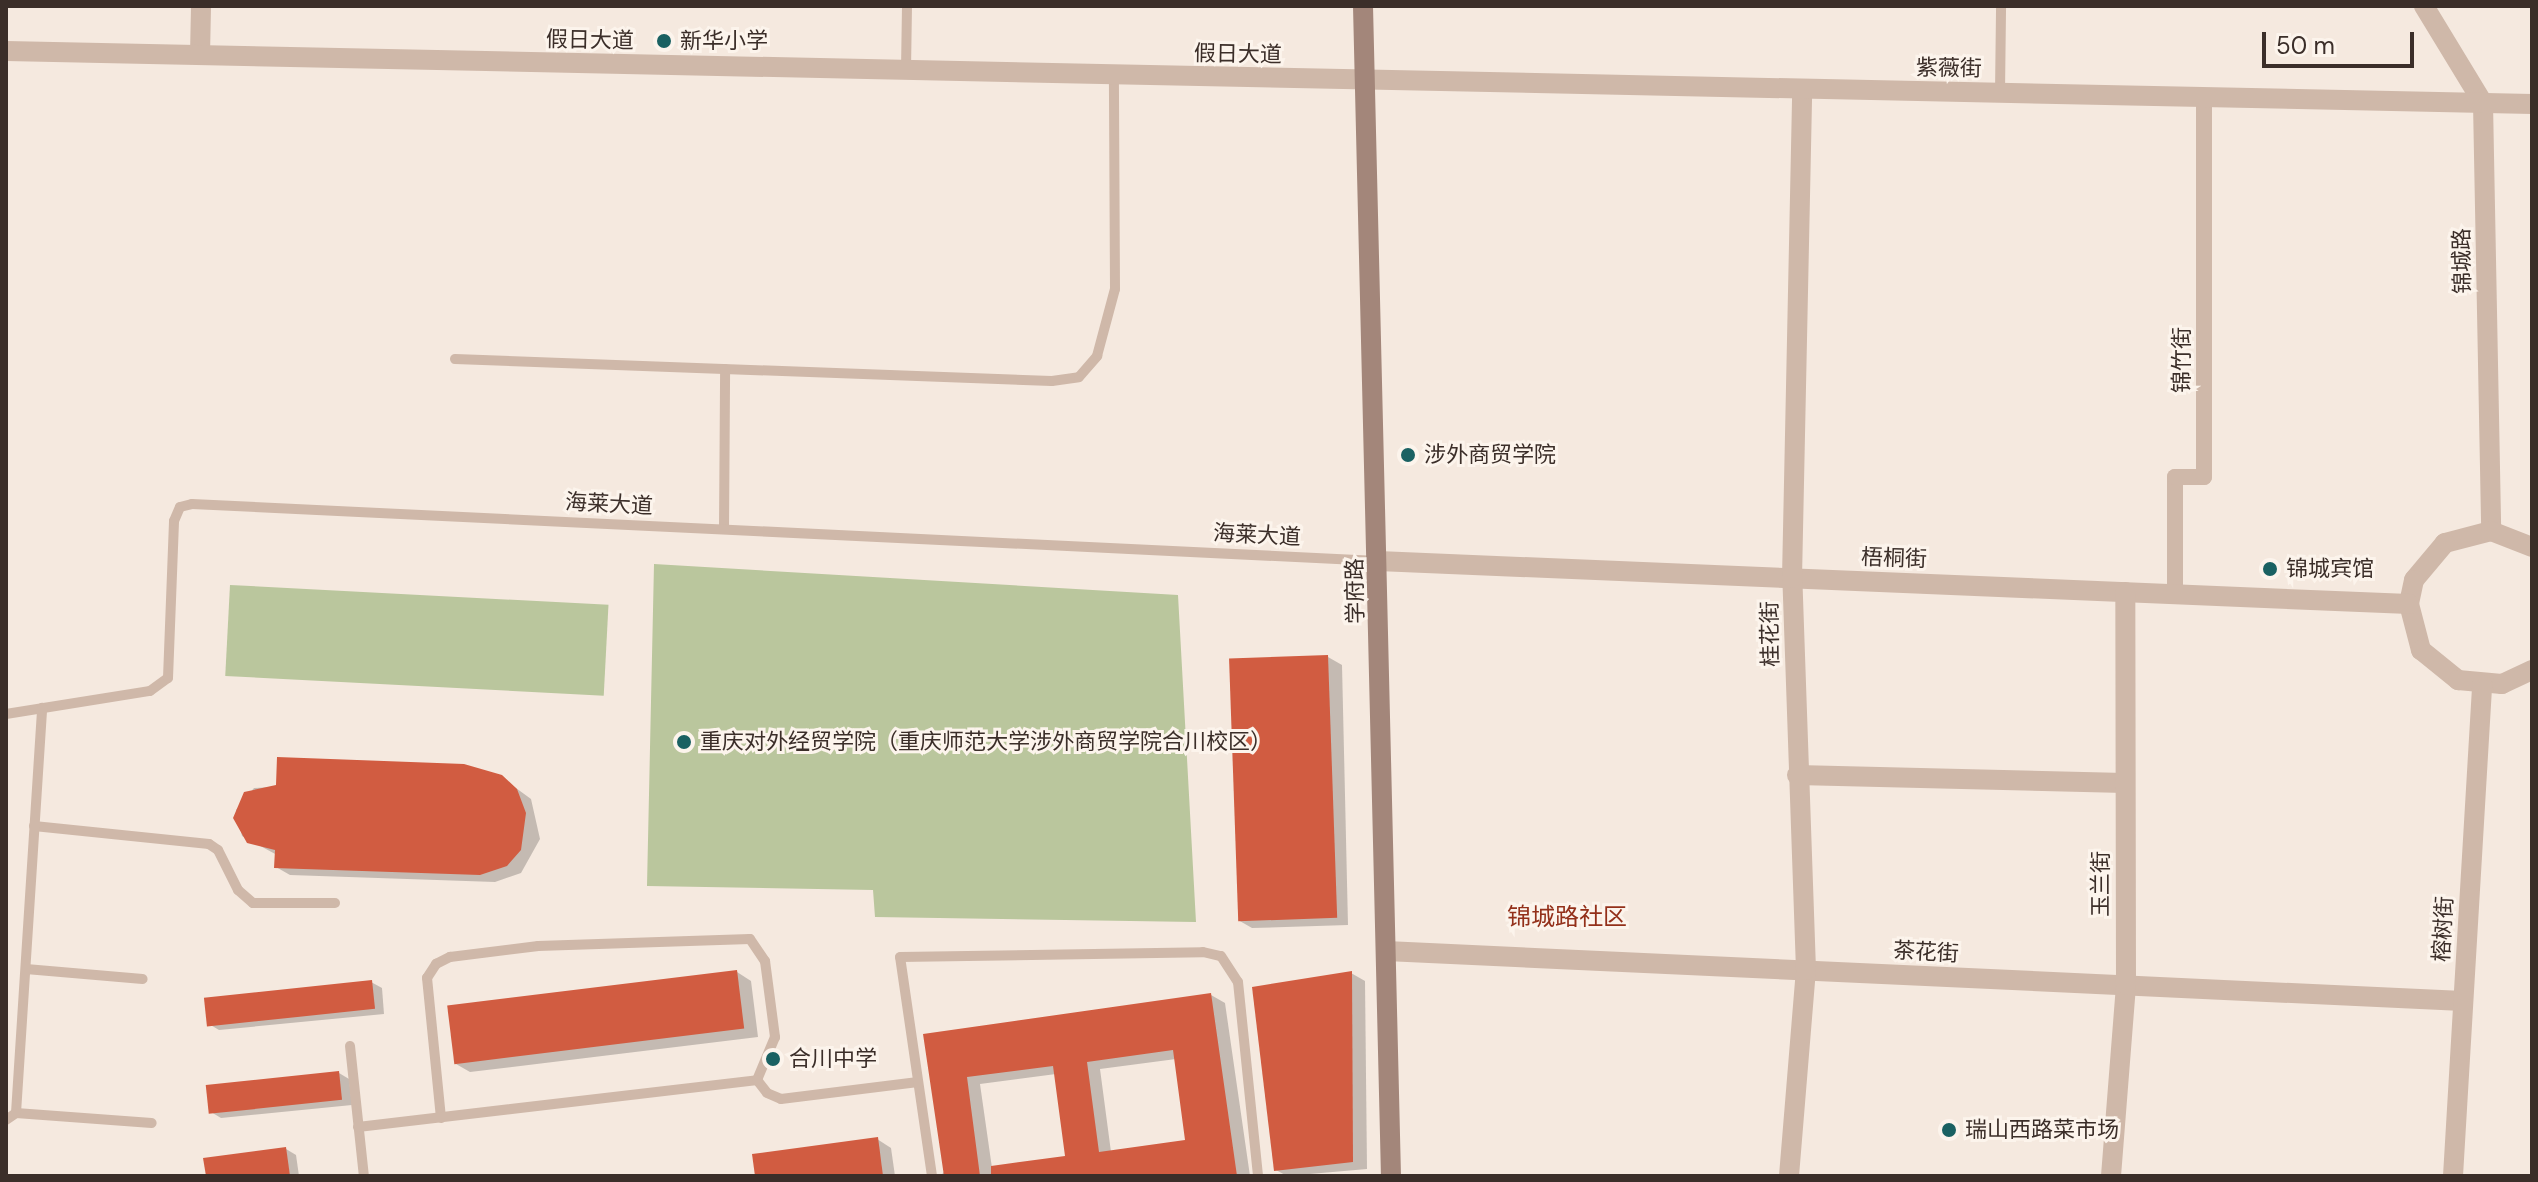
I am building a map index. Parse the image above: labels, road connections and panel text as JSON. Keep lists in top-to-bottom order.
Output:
{
  "streets": {
    "main road": ["学府路"],
    "street": [
      "假日大道",
      "紫薇街",
      "锦城路",
      "锦竹街",
      "梧桐街",
      "桂花街",
      "玉兰街",
      "榕树街",
      "茶花街"
    ],
    "lane": ["海莱大道"]
  },
  "crossings": [
    ["假日大道", "紫薇街"],
    ["假日大道", "学府路"],
    ["紫薇街", "锦城路"],
    ["紫薇街", "锦竹街"],
    ["紫薇街", "学府路"],
    ["紫薇街", "桂花街"],
    ["锦竹街", "梧桐街"],
    ["海莱大道", "梧桐街"],
    ["海莱大道", "学府路"],
    ["梧桐街", "学府路"],
    ["梧桐街", "桂花街"],
    ["梧桐街", "玉兰街"],
    ["学府路", "茶花街"],
    ["桂花街", "茶花街"],
    ["玉兰街", "茶花街"],
    ["榕树街", "茶花街"]
  ],
  "districts": ["锦城路社区"],
  "places": [
    "新华小学",
    "涉外商贸学院",
    "锦城宾馆",
    "重庆对外经贸学院（重庆师范大学涉外商贸学院合川校区）",
    "合川中学",
    "瑞山西路菜市场"
  ],
  "scale_bar": "50 m"
}
